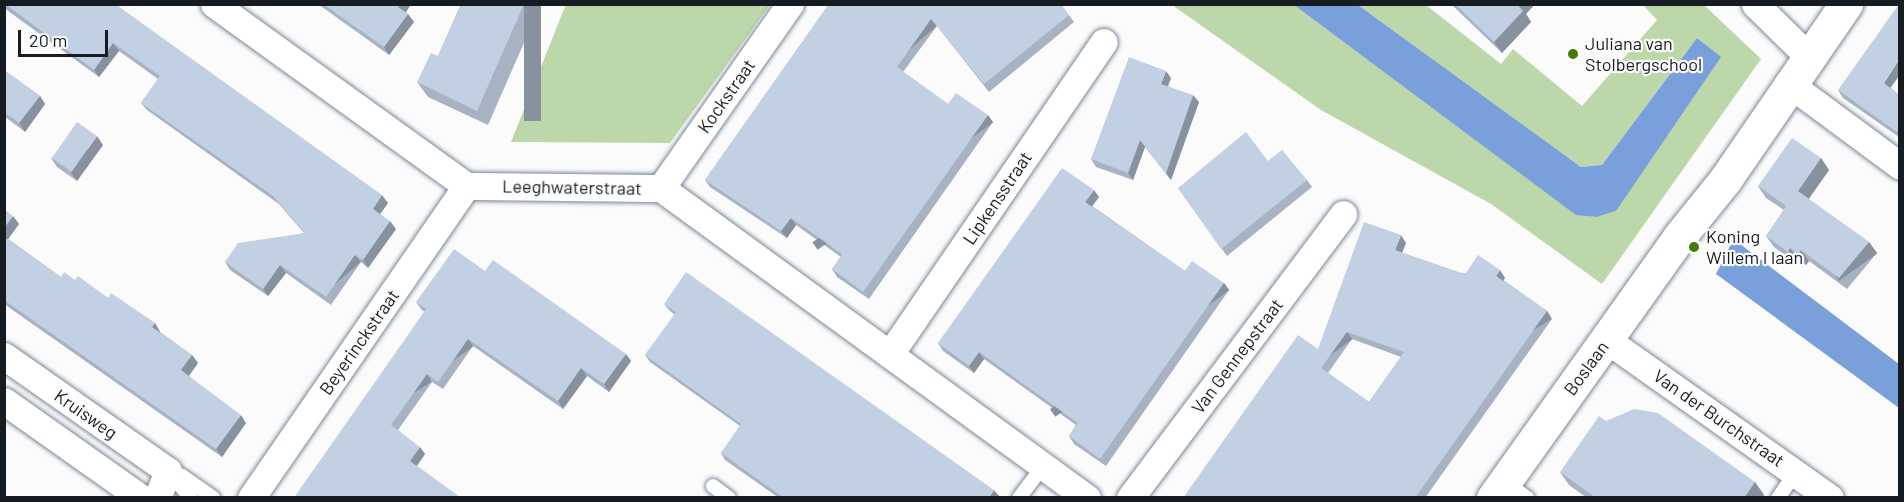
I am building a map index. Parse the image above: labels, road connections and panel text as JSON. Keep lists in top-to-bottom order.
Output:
{
  "streets": {
    "street": [
      "Kockstraat",
      "Leeghwaterstraat",
      "Lipkensstraat",
      "Beyerinckstraat",
      "Van Gennepstraat",
      "Boslaan",
      "Kruisweg",
      "Van der Burchstraat"
    ]
  },
  "crossings": [
    ["Kockstraat", "Leeghwaterstraat"],
    ["Leeghwaterstraat", "Lipkensstraat"],
    ["Leeghwaterstraat", "Beyerinckstraat"],
    ["Boslaan", "Van der Burchstraat"]
  ],
  "places": ["Juliana van Stolbergschool", "Koning Willem I laan"],
  "scale_bar": "20 m"
}
